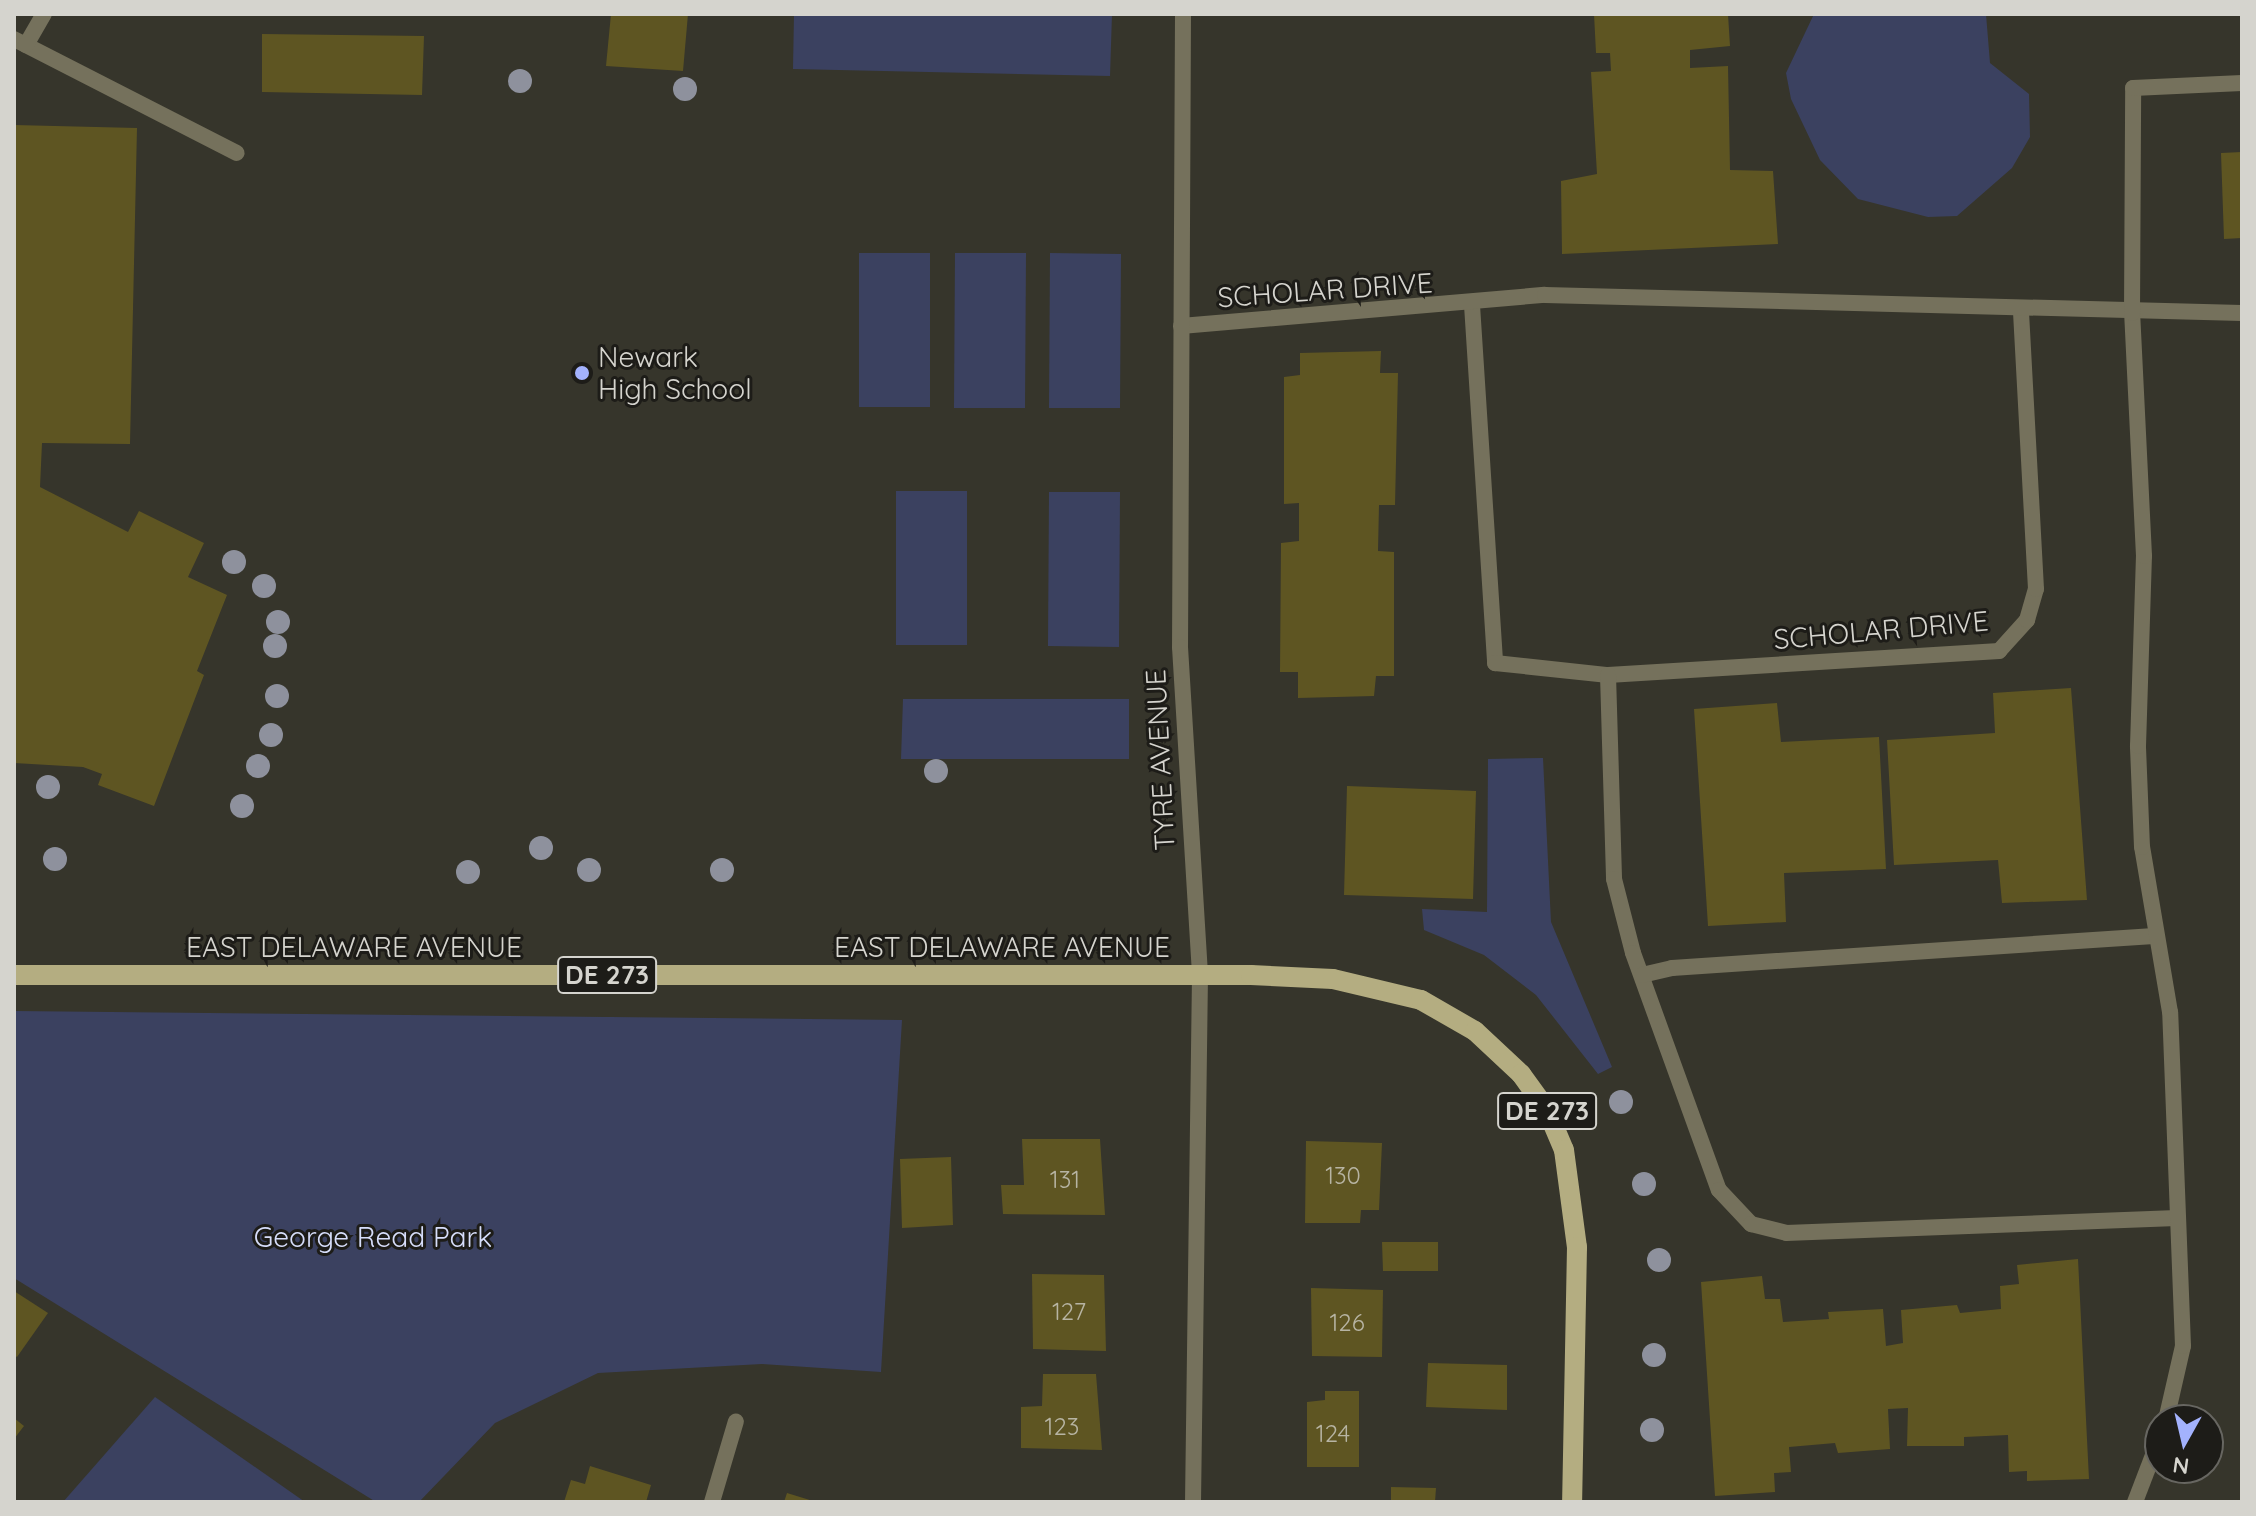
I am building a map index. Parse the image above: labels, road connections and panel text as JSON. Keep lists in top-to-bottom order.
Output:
{
  "streets": {
    "main road": ["EAST DELAWARE AVENUE", "DE 273"],
    "street": ["SCHOLAR DRIVE", "TYRE AVENUE"]
  },
  "crossings": [
    ["SCHOLAR DRIVE", "TYRE AVENUE"],
    ["TYRE AVENUE", "EAST DELAWARE AVENUE"]
  ],
  "parks": ["George Read Park"],
  "places": ["Newark High School"],
  "house_numbers": [
    "130",
    "131",
    "127",
    "126",
    "123",
    "124"
  ],
  "north": "bottom"
}
